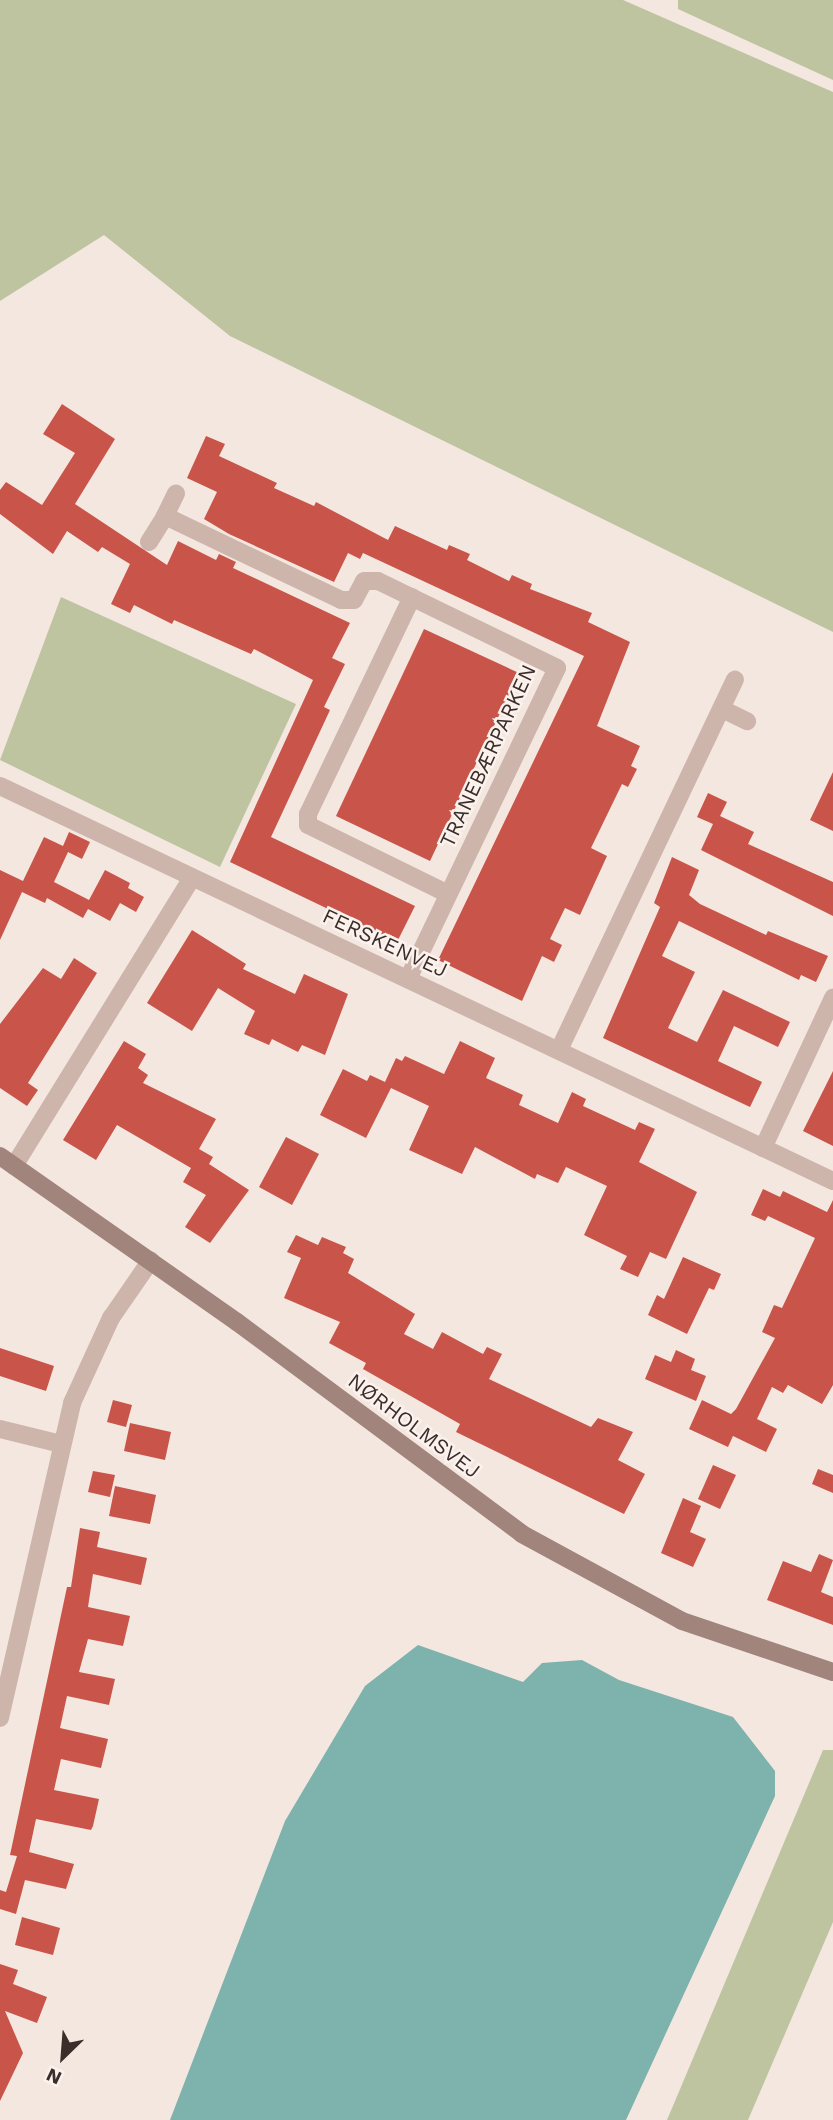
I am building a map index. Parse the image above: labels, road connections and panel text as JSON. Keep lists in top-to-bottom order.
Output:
{
  "streets": {
    "street": ["TRANEBÆRPARKEN", "FERSKENVEJ", "NØRHOLMSVEJ"]
  },
  "crossings": [
    ["TRANEBÆRPARKEN", "FERSKENVEJ"]
  ],
  "north": "bottom left"
}
